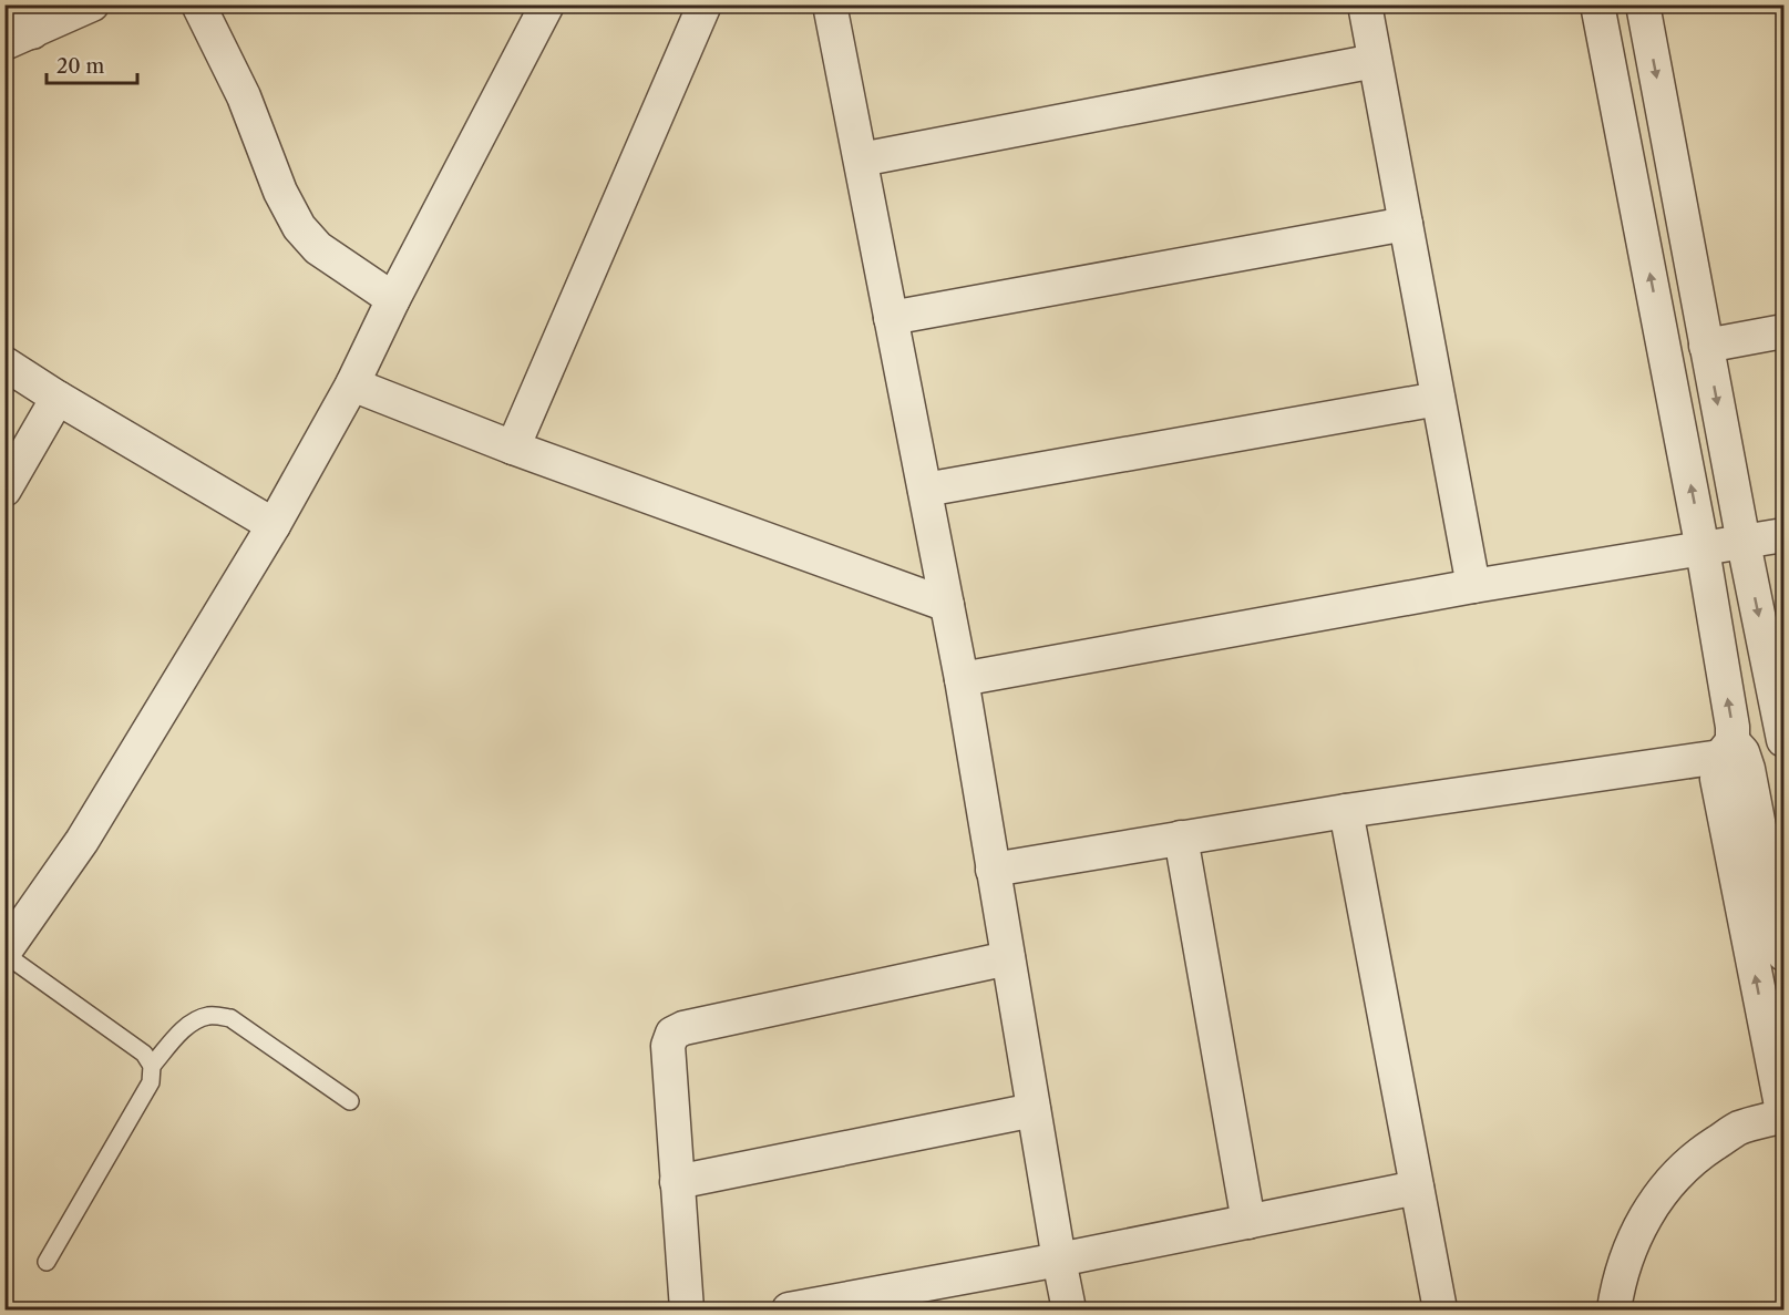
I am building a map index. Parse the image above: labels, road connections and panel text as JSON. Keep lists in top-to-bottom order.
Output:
{
  "scale_bar": "20 m"
}
